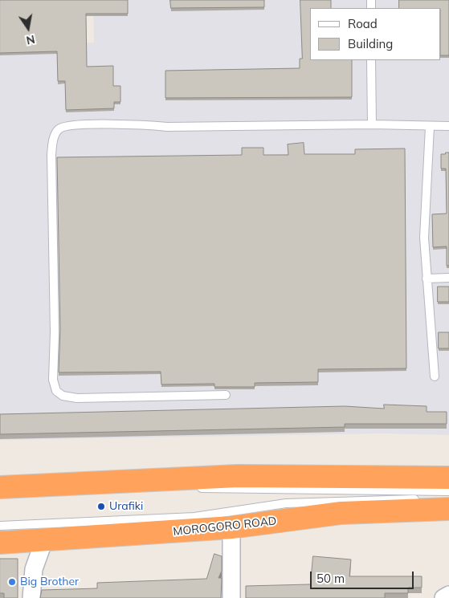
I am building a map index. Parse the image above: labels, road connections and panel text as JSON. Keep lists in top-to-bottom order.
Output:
{
  "streets": {
    "highway": ["MOROGORO ROAD"]
  },
  "places": ["Urafiki", "Big Brother"],
  "legend": ["Road", "Building"],
  "scale_bar": "50 m",
  "north": "bottom"
}
